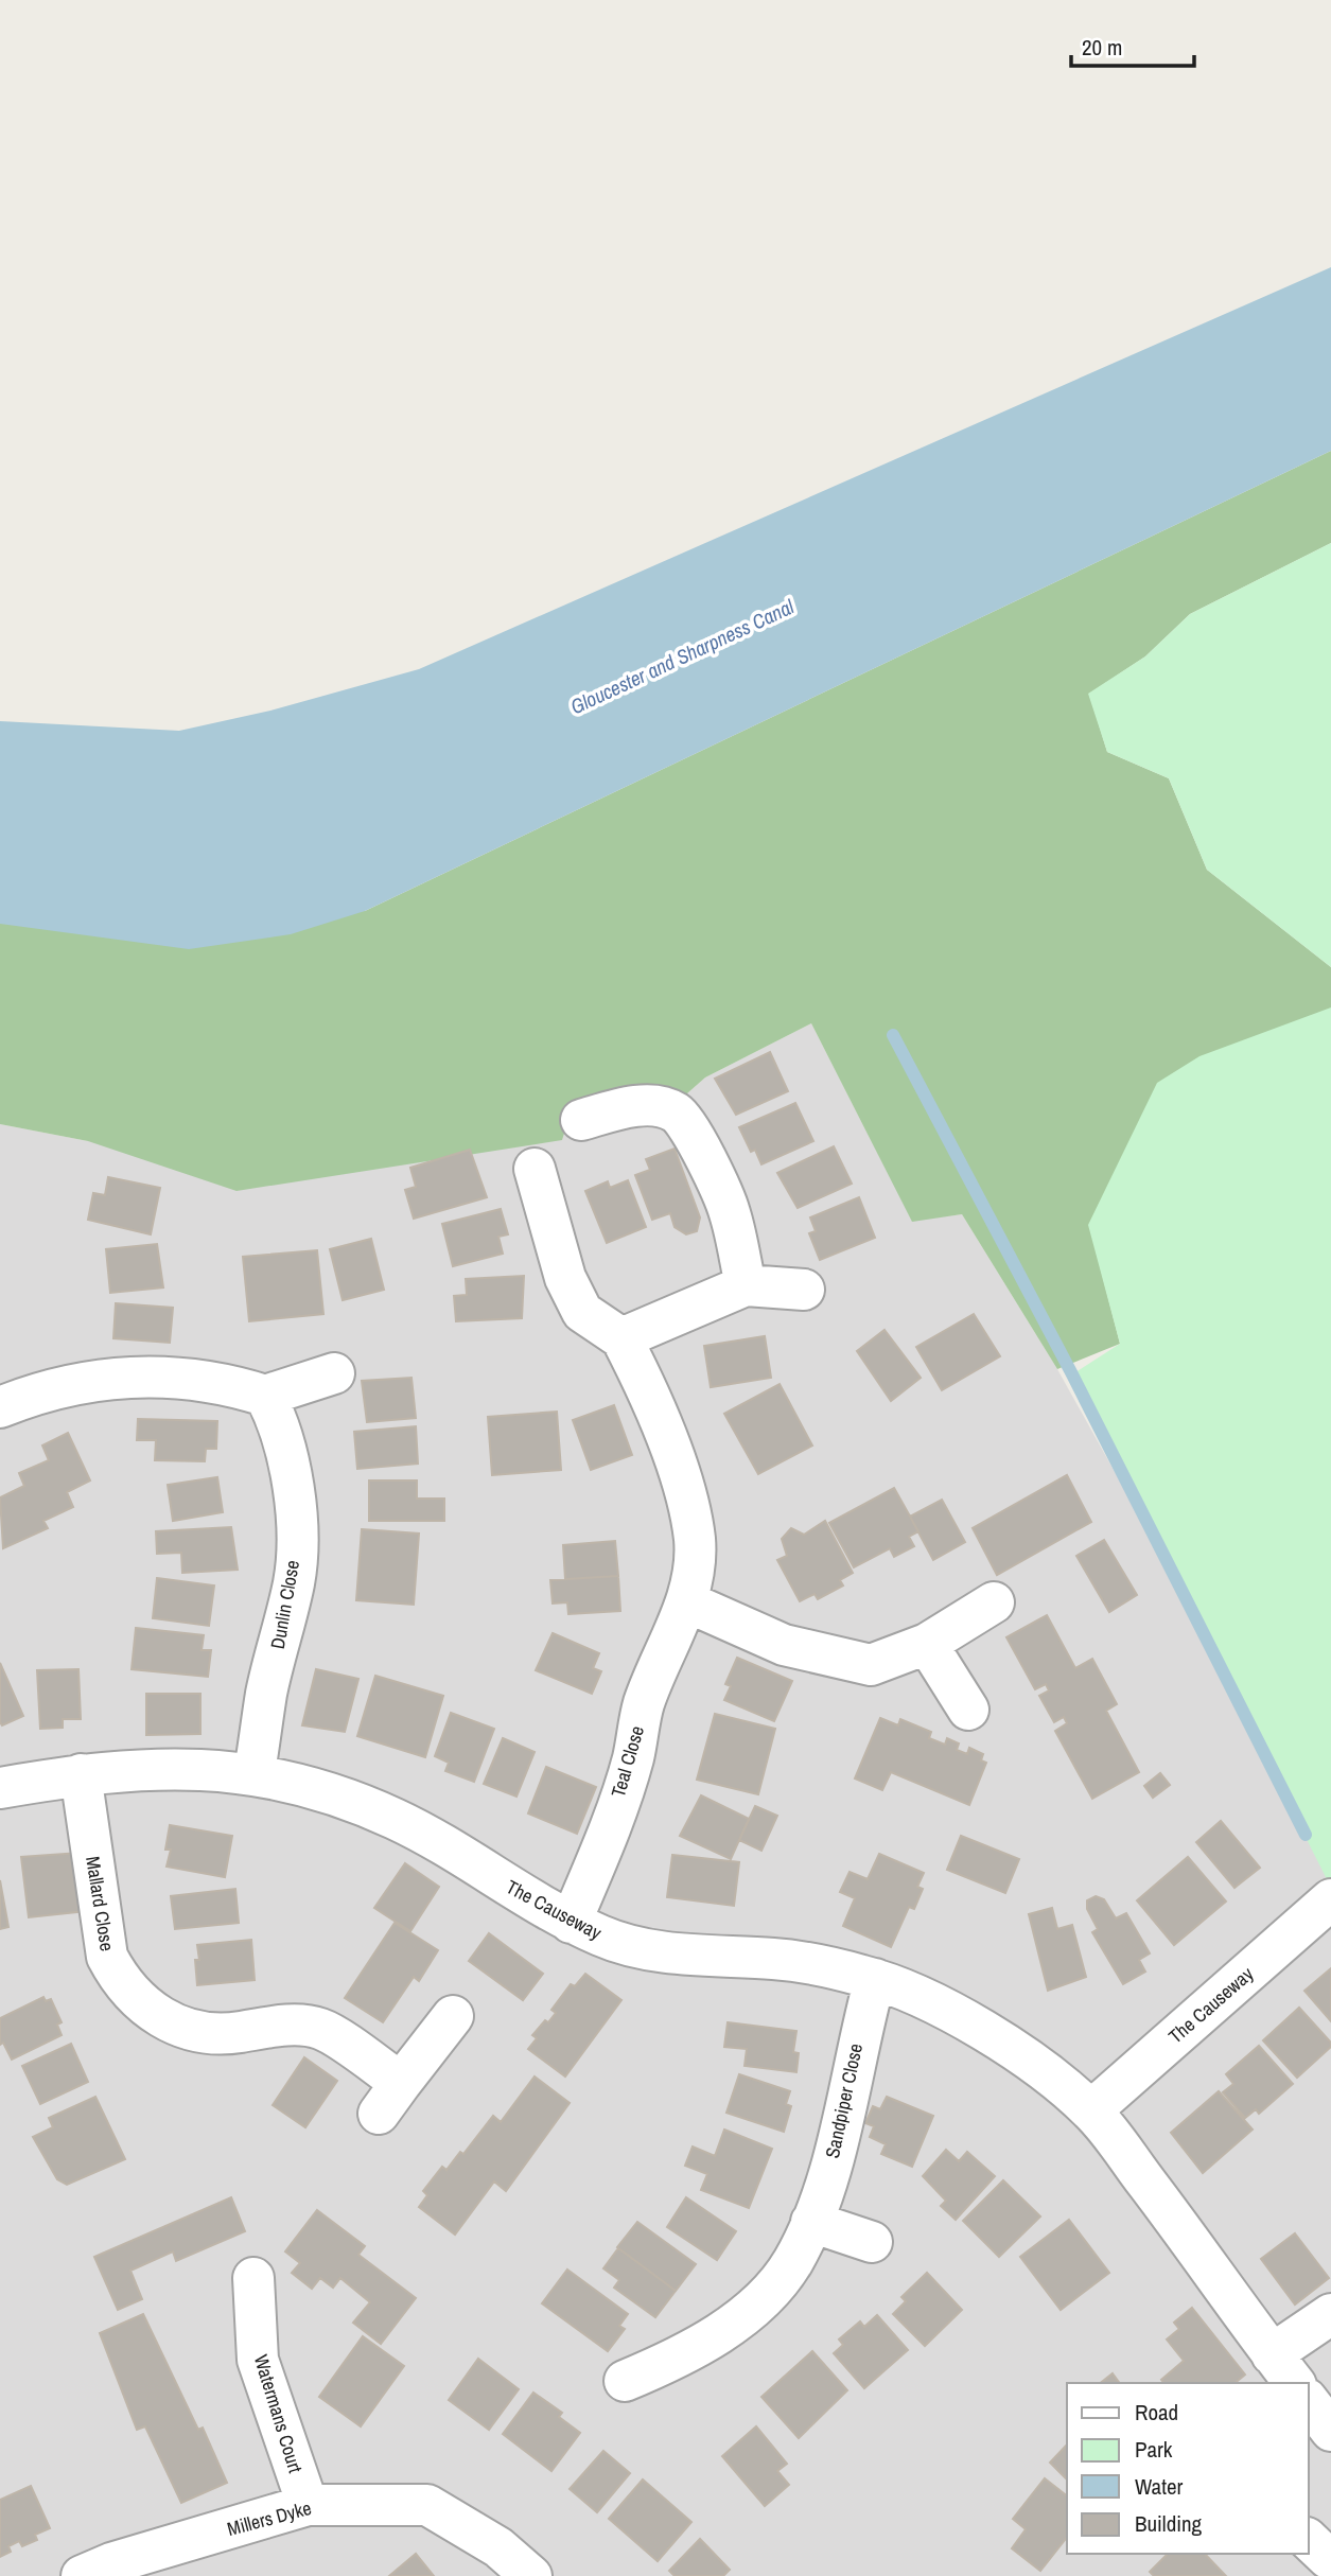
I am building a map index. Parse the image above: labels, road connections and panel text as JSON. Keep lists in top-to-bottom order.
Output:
{
  "streets": {
    "street": [
      "Dunlin Close",
      "Teal Close",
      "Mallard Close",
      "The Causeway",
      "Sandpiper Close",
      "Watermans Court",
      "Millers Dyke"
    ]
  },
  "crossings": [
    ["Dunlin Close", "The Causeway"],
    ["Teal Close", "The Causeway"],
    ["Mallard Close", "The Causeway"],
    ["The Causeway", "Sandpiper Close"],
    ["Watermans Court", "Millers Dyke"]
  ],
  "water": ["Gloucester and Sharpness Canal"],
  "legend": [
    "Road",
    "Park",
    "Water",
    "Building"
  ],
  "scale_bar": "20 m"
}
